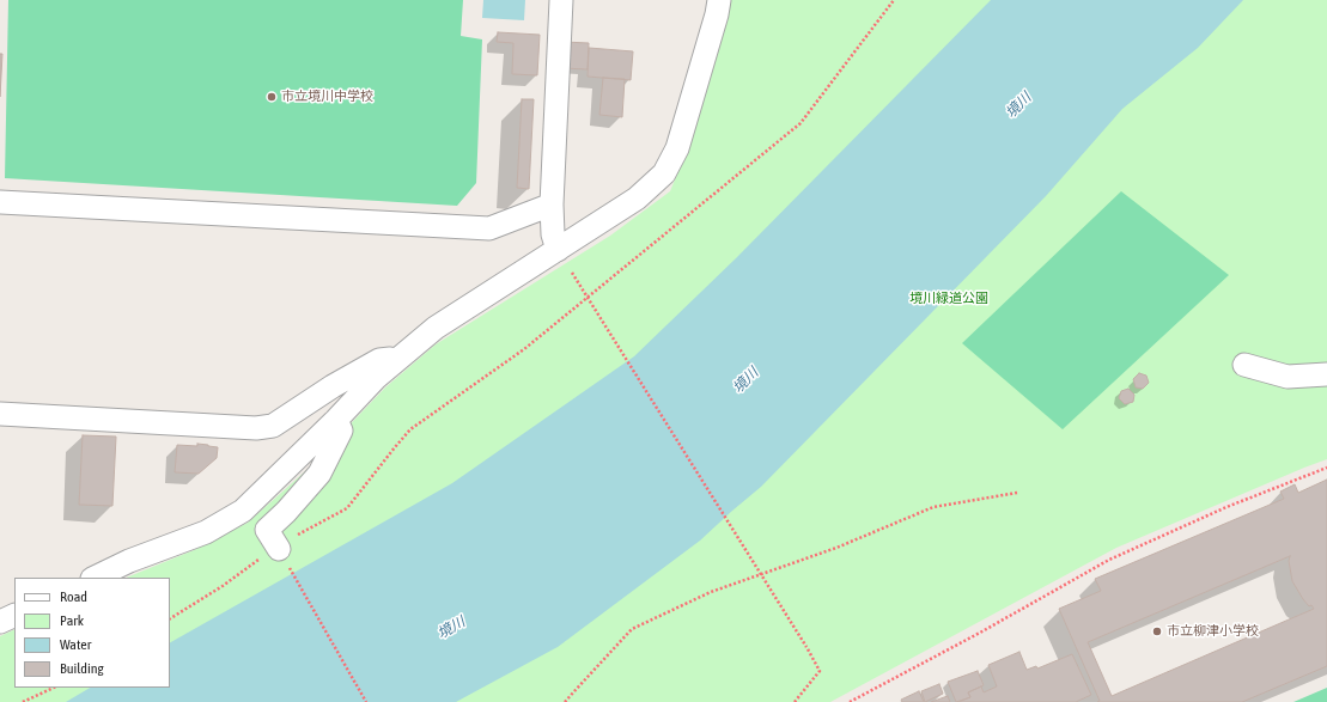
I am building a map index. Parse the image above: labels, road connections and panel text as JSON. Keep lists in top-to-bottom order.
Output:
{
  "water": ["境川"],
  "parks": ["境川緑道公園"],
  "places": ["市立境川中学校", "市立柳津小学校"],
  "legend": [
    "Road",
    "Park",
    "Water",
    "Building"
  ]
}
